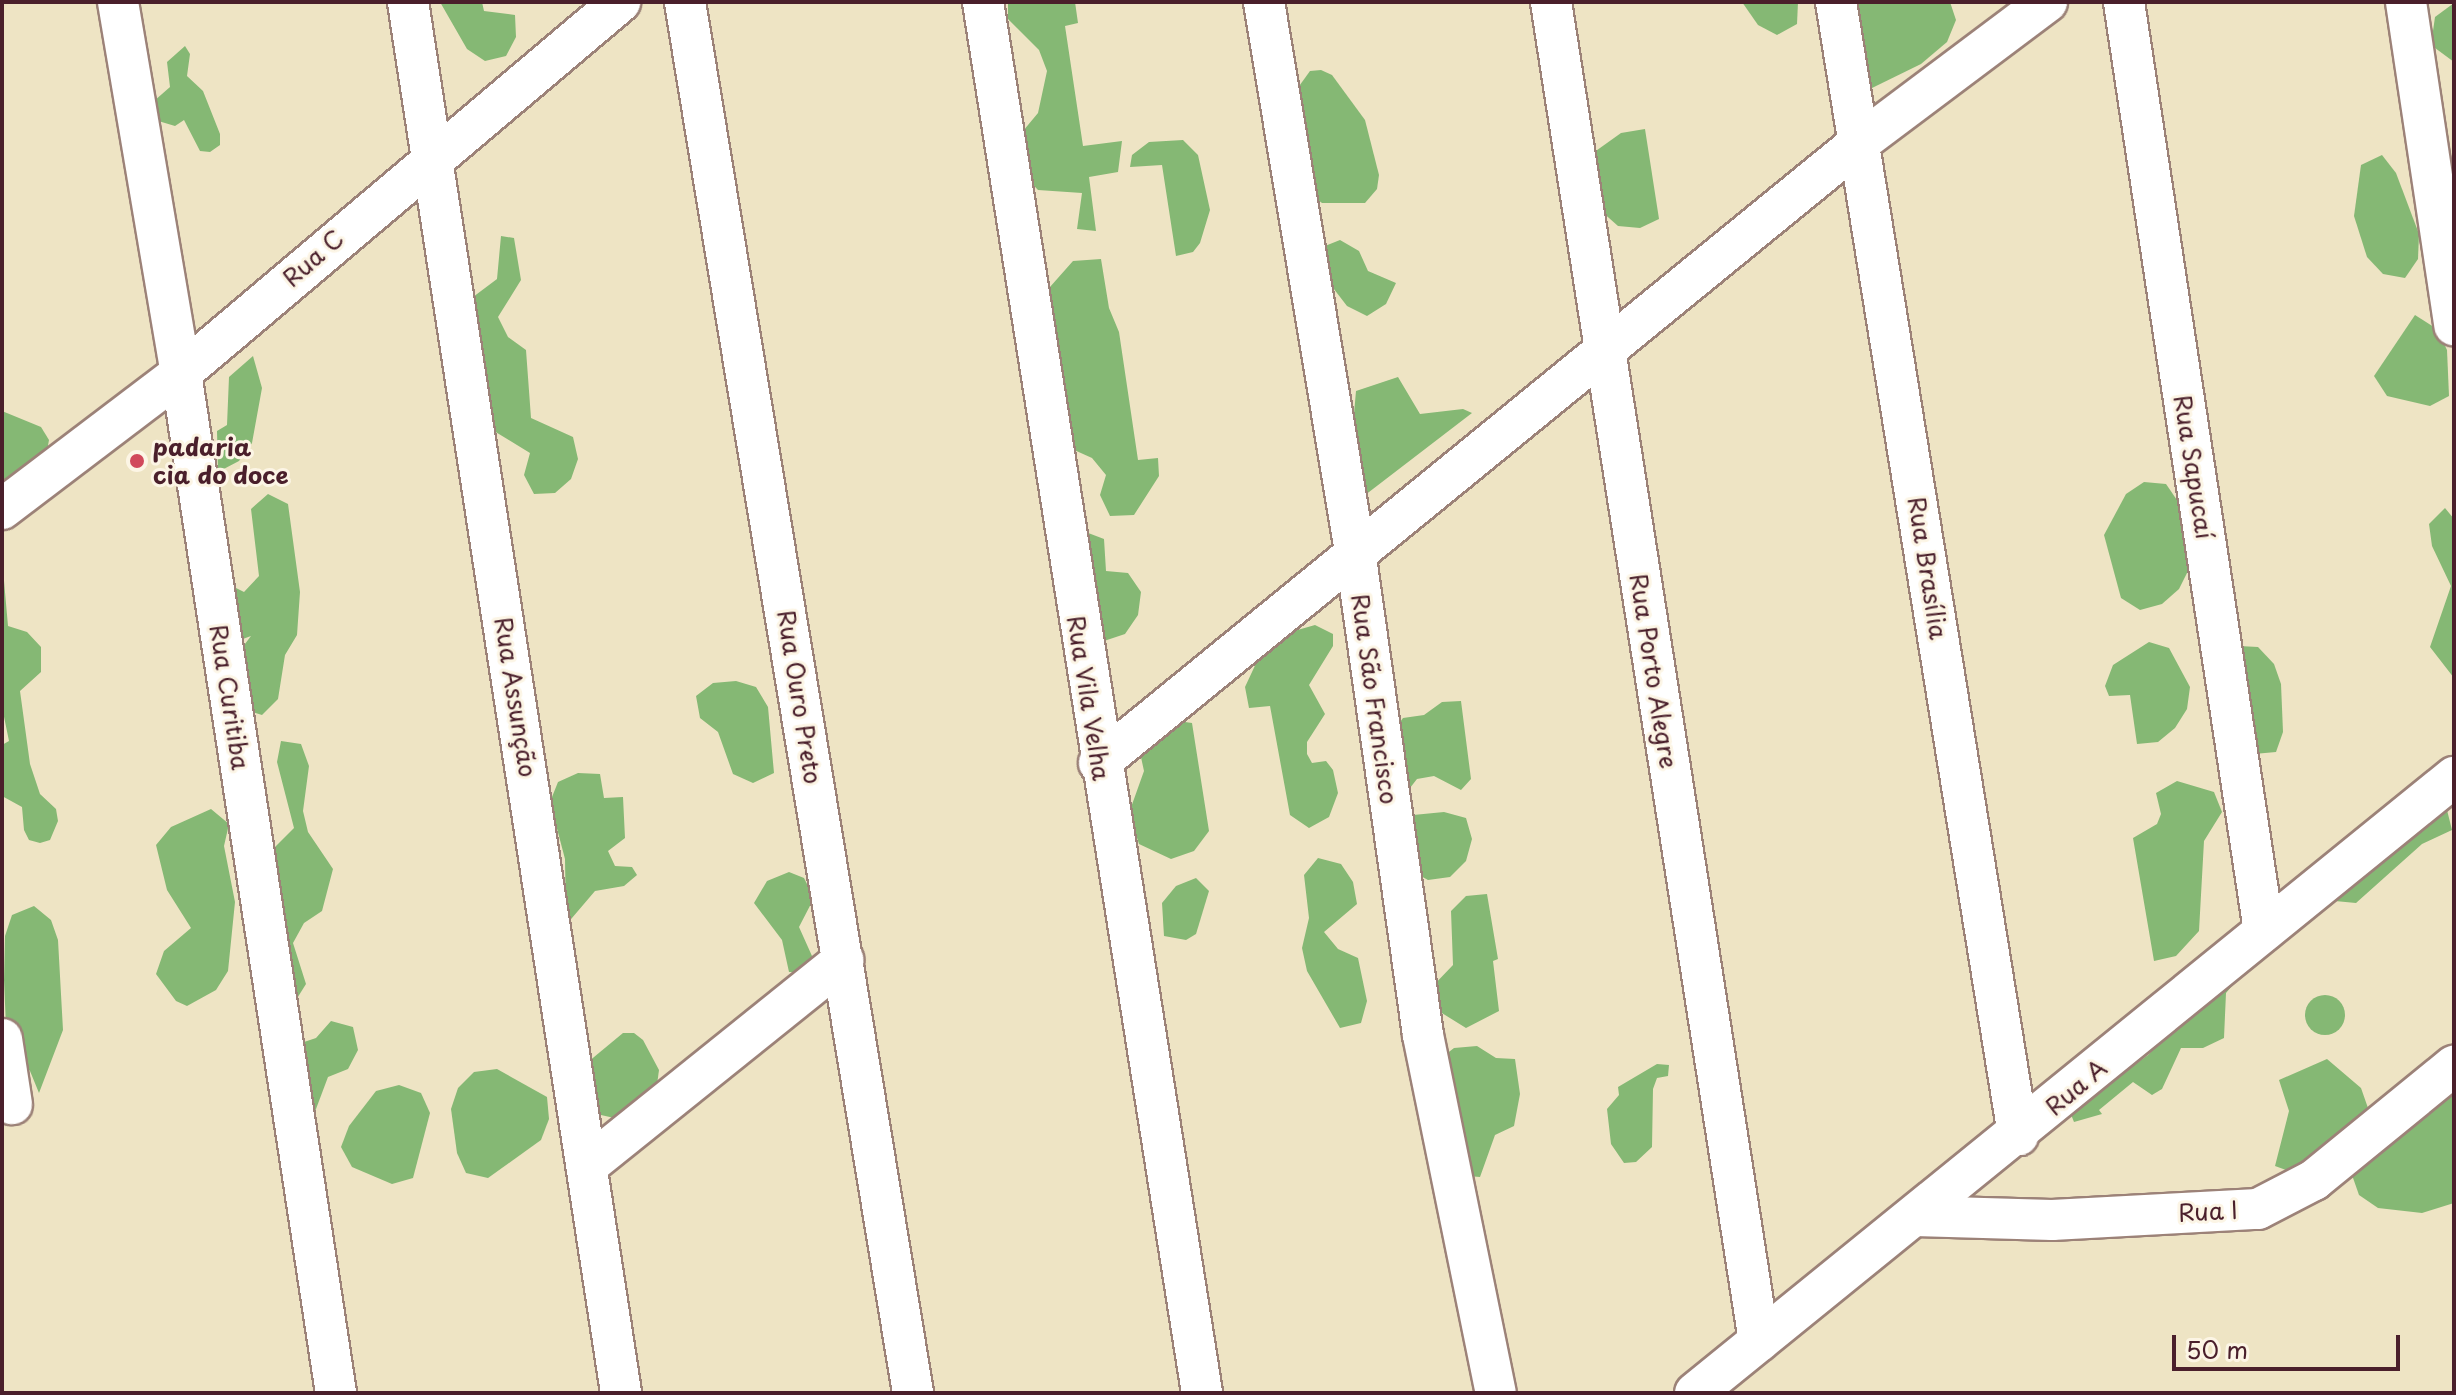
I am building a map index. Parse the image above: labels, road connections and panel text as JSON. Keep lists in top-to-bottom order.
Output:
{
  "streets": {
    "street": [
      "Rua C",
      "Rua Sapucaí",
      "Rua Brasília",
      "Rua Porto Alegre",
      "Rua Curitiba",
      "Rua Assunção",
      "Rua Ouro Preto",
      "Rua Vila Velha",
      "Rua São Francisco",
      "Rua A",
      "Rua I"
    ]
  },
  "crossings": [
    ["Rua C", "Rua Curitiba"],
    ["Rua C", "Rua Assunção"],
    ["Rua Sapucaí", "Rua A"],
    ["Rua Brasília", "Rua A"],
    ["Rua Porto Alegre", "Rua A"],
    ["Rua A", "Rua I"]
  ],
  "places": ["padaria cia do doce"],
  "scale_bar": "50 m"
}
